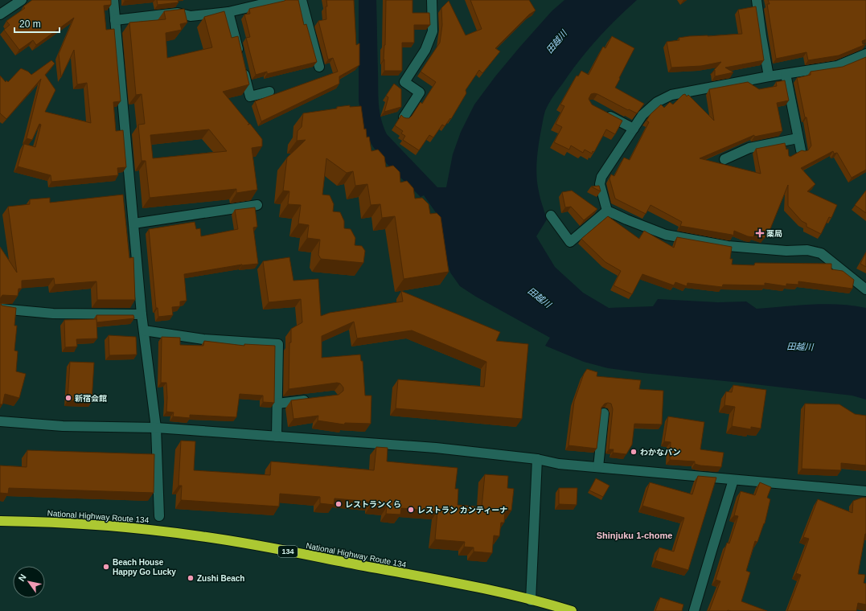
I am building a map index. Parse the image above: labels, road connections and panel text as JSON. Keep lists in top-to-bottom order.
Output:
{
  "streets": {
    "highway": ["National Highway Route 134", "134"]
  },
  "districts": ["Shinjuku 1-chome"],
  "water": ["田越川"],
  "places": {
    "health": ["薬局"],
    "other": [
      "新宿会館",
      "わかなパン",
      "レストランくら",
      "レストラン カンティーナ",
      "Beach House Happy Go Lucky",
      "Zushi Beach"
    ]
  },
  "scale_bar": "20 m",
  "north": "top left"
}
